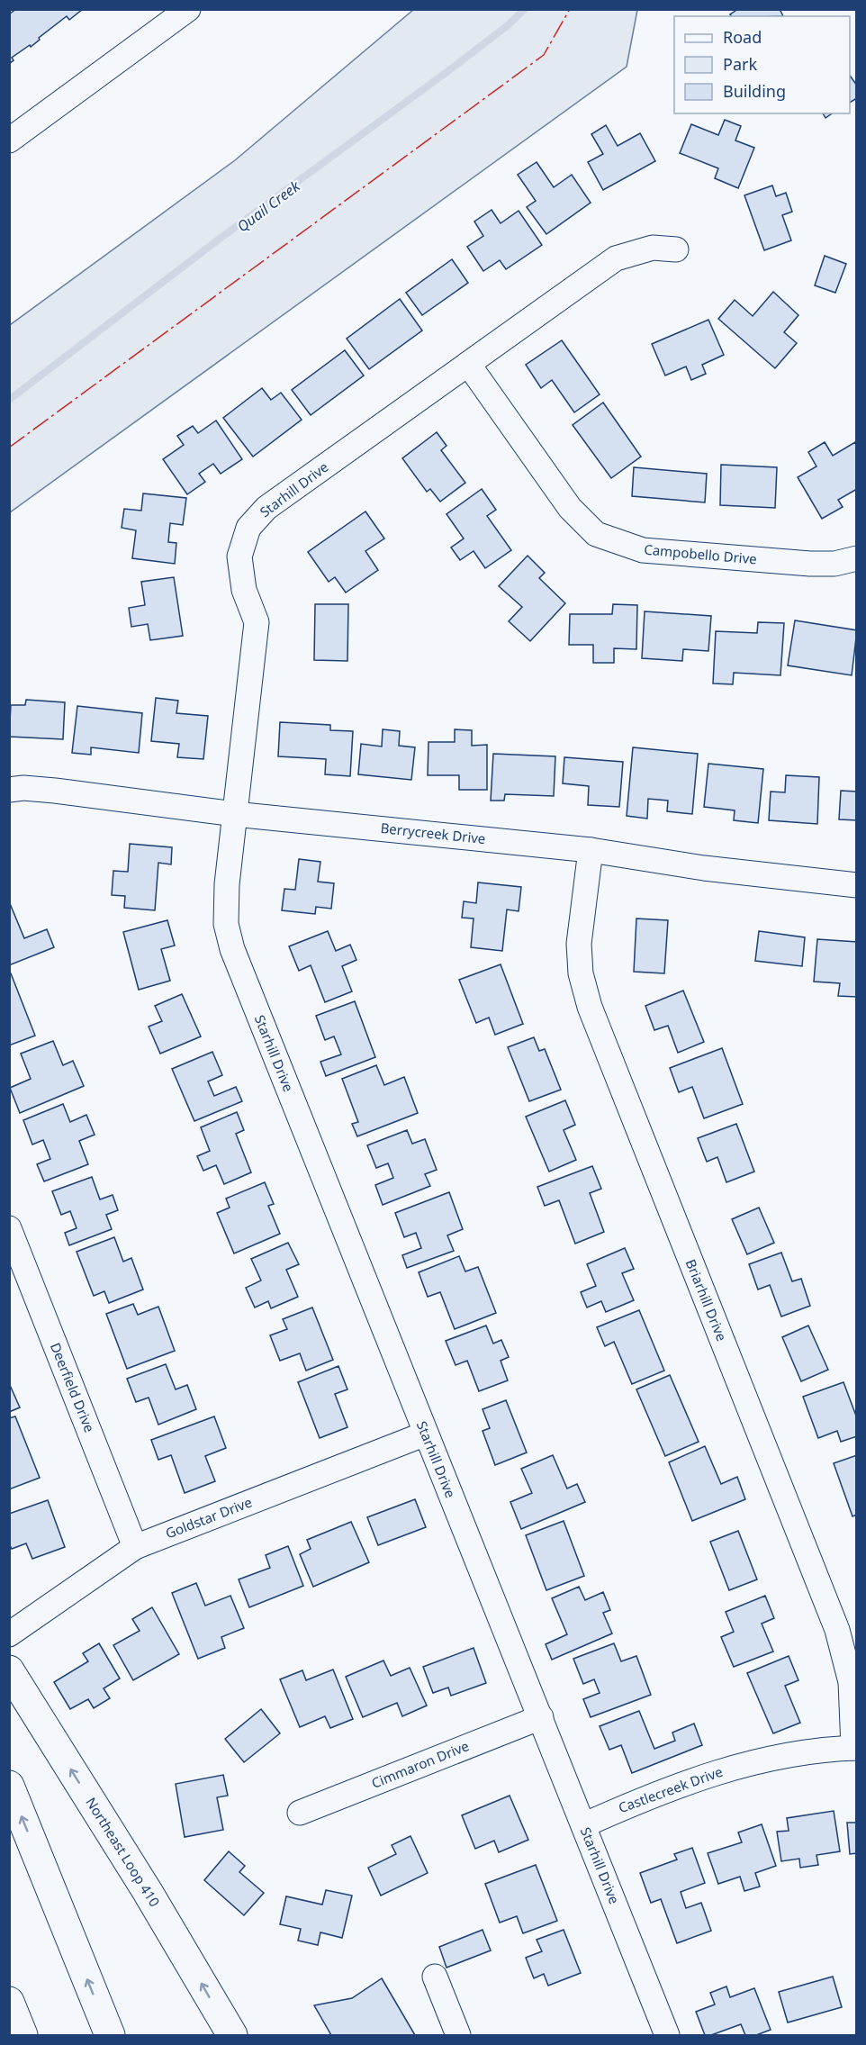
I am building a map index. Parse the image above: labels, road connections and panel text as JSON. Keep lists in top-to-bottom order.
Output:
{
  "streets": {
    "main road": ["Northeast Loop 410"],
    "street": [
      "Starhill Drive",
      "Campobello Drive",
      "Berrycreek Drive",
      "Briarhill Drive",
      "Deerfield Drive",
      "Goldstar Drive",
      "Cimmaron Drive",
      "Castlecreek Drive"
    ]
  },
  "crossings": [
    ["Starhill Drive", "Campobello Drive"],
    ["Starhill Drive", "Berrycreek Drive"],
    ["Starhill Drive", "Goldstar Drive"],
    ["Starhill Drive", "Cimmaron Drive"],
    ["Starhill Drive", "Castlecreek Drive"],
    ["Berrycreek Drive", "Briarhill Drive"],
    ["Briarhill Drive", "Castlecreek Drive"],
    ["Deerfield Drive", "Goldstar Drive"]
  ],
  "water": ["Quail Creek"],
  "legend": ["Road", "Park", "Building"]
}
